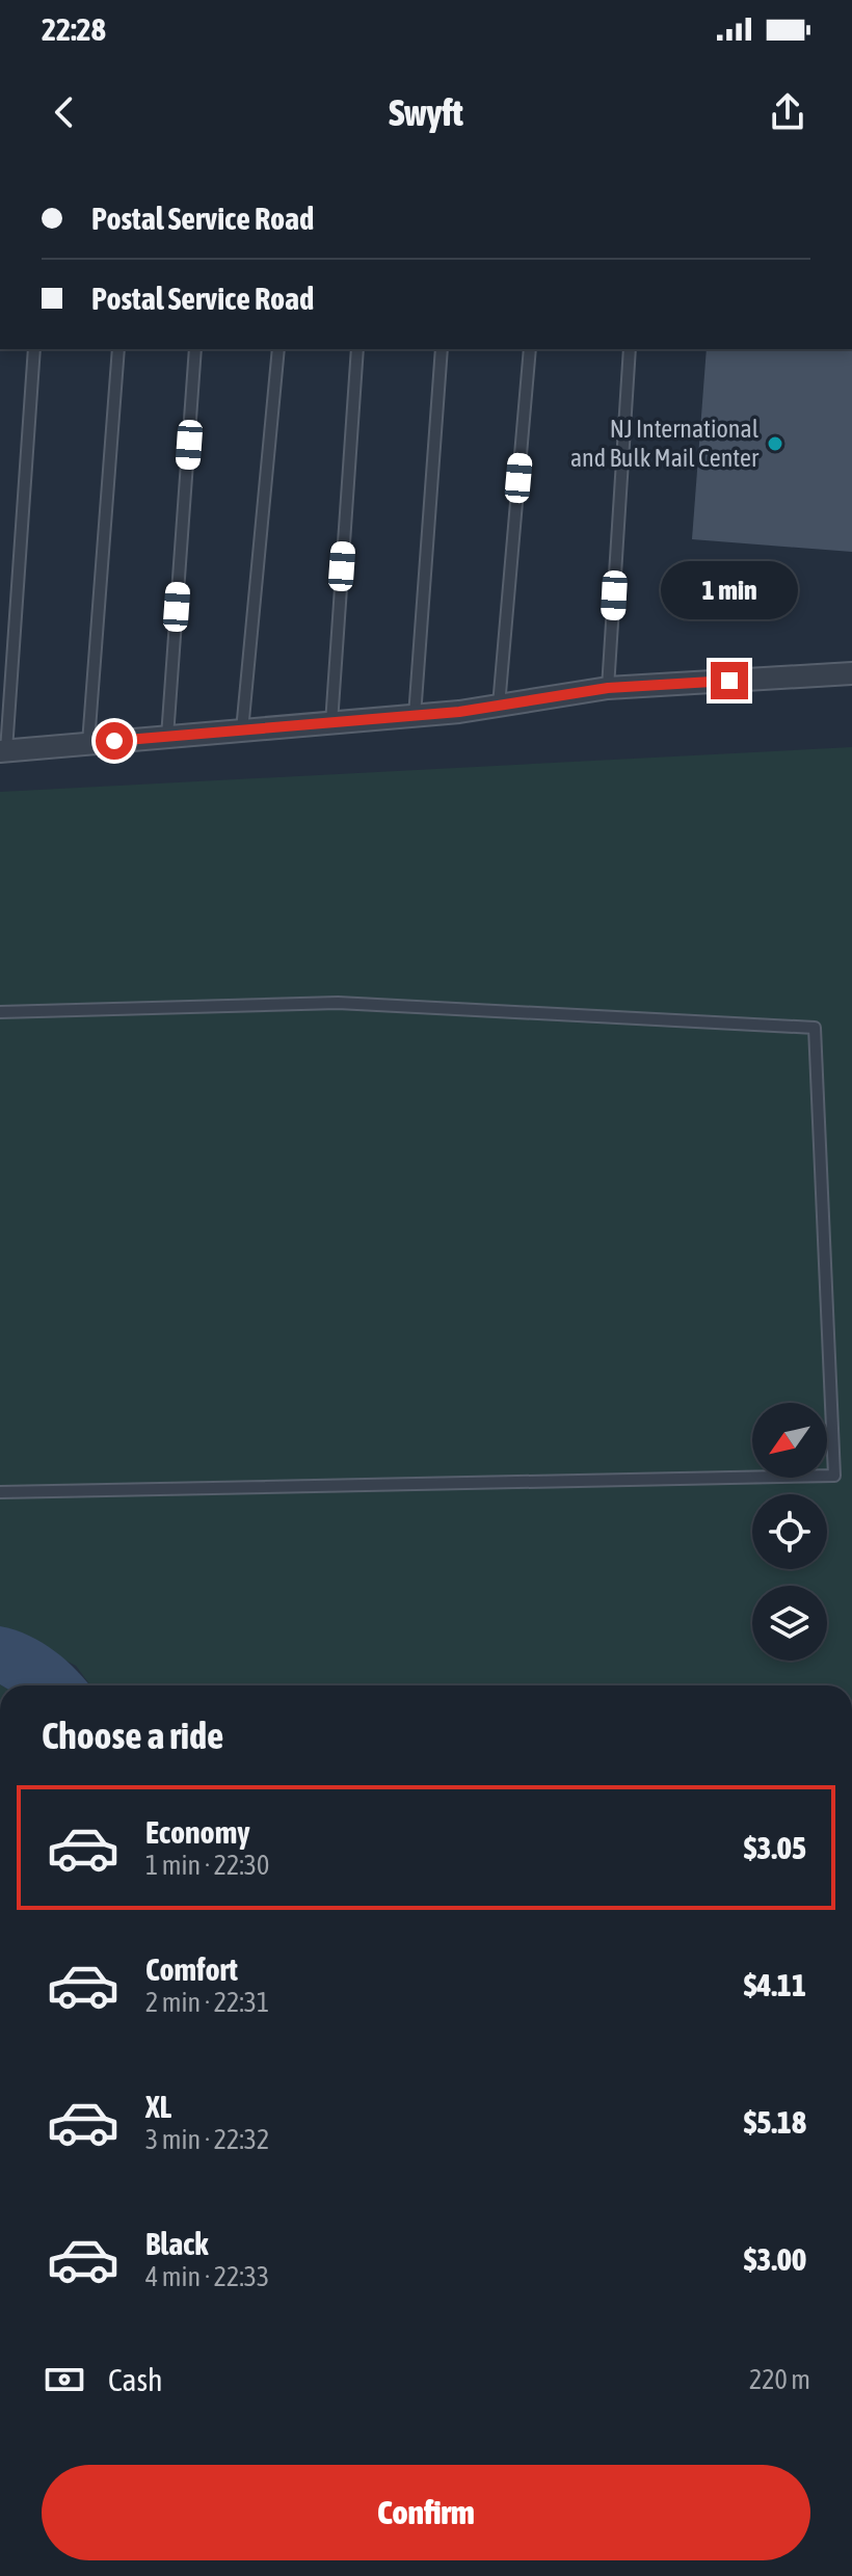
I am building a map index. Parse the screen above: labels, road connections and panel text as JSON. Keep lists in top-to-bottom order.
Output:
{
  "places": ["NJ International and Bulk Mail Center"],
  "north": "bottom left",
  "page": {
    "status": "22:28",
    "header": "Swyft",
    "banner": ["Postal Service Road", "Postal Service Road"],
    "bubble": "1 min",
    "heading": "Choose a ride",
    "list": [
      {
        "name": "Economy",
        "note": "1 min · 22:30",
        "value": "$3.05"
      },
      {
        "name": "Comfort",
        "note": "2 min · 22:31",
        "value": "$4.11"
      },
      {
        "name": "XL",
        "note": "3 min · 22:32",
        "value": "$5.18"
      },
      {
        "name": "Black",
        "note": "4 min · 22:33",
        "value": "$3.00"
      }
    ],
    "pay": ["Cash", "220 m"],
    "buttons": "Confirm"
  }
}
